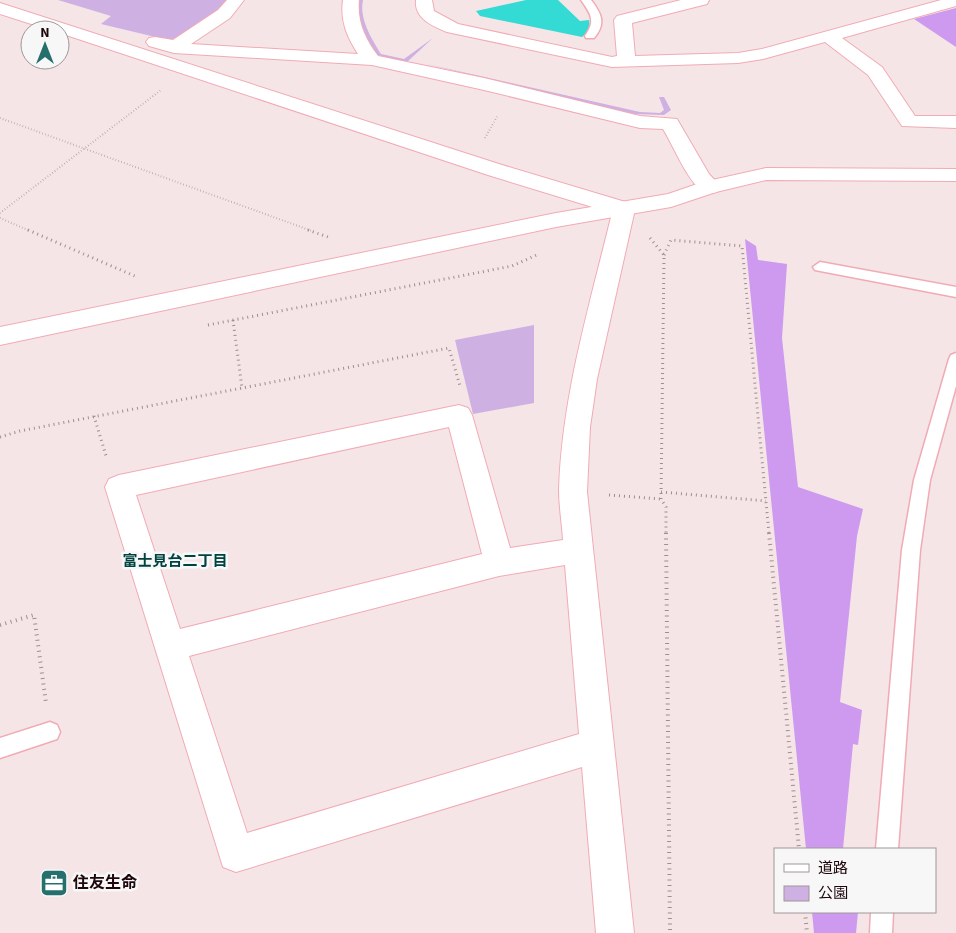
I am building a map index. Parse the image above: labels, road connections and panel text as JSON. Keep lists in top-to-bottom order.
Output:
{
  "districts": ["富士見台二丁目"],
  "places": {
    "office": ["住友生命"]
  },
  "legend": ["道路", "公園"],
  "north": "top"
}
